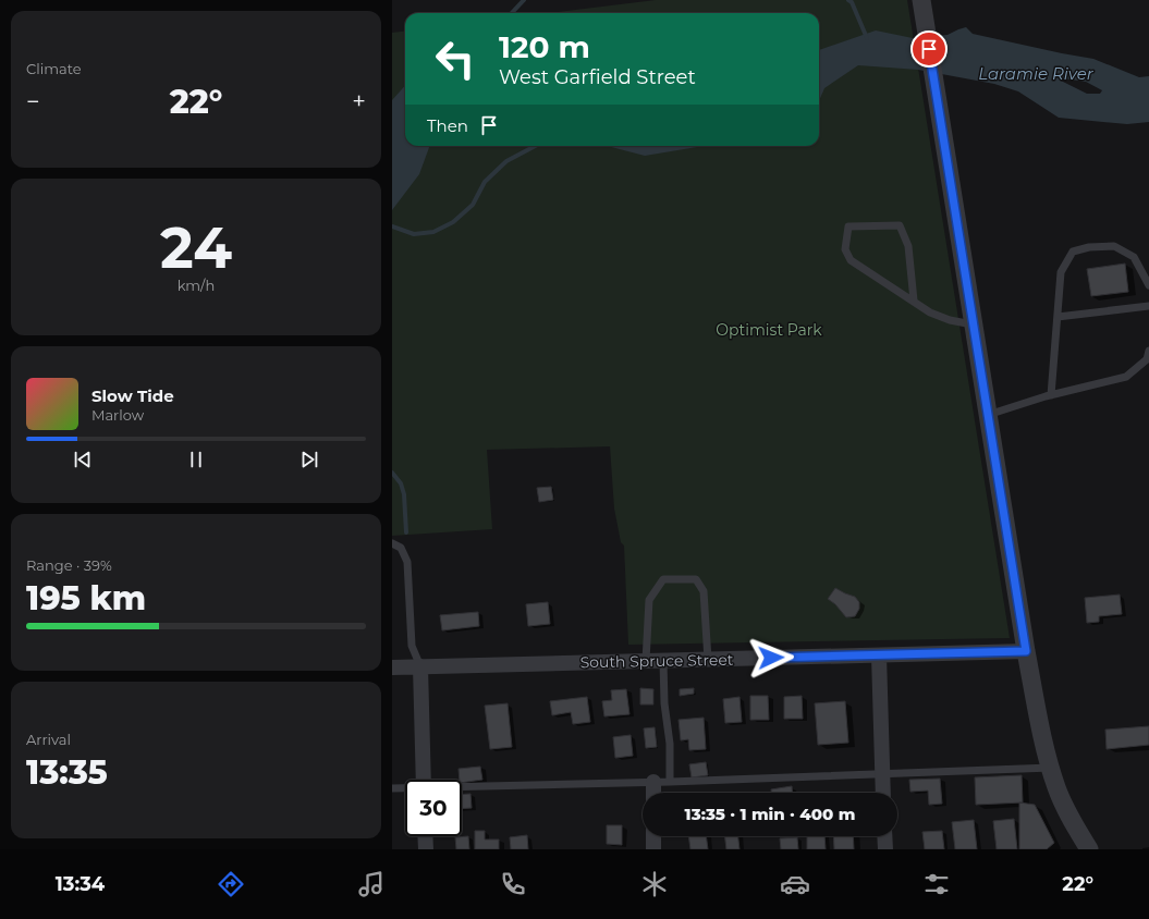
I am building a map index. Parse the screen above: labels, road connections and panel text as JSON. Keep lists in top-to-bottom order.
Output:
{
  "streets": {
    "street": ["South Spruce Street"]
  },
  "water": ["Laramie River"],
  "parks": ["Optimist Park"],
  "page": {
    "tile": [
      "Climate",
      ["24", "km/h"],
      ["Range · 39%", "195 km"],
      ["Arrival", "13:35"]
    ],
    "turn": ["120 m", "West Garfield Street"],
    "heat": ["−", "22°", "+"],
    "then": "Then",
    "song": ["Slow Tide", "Marlow"],
    "limit": "30",
    "trip": "13:35 · 1 min · 400 m",
    "tabs": ["13:34", "22°"]
  }
}
